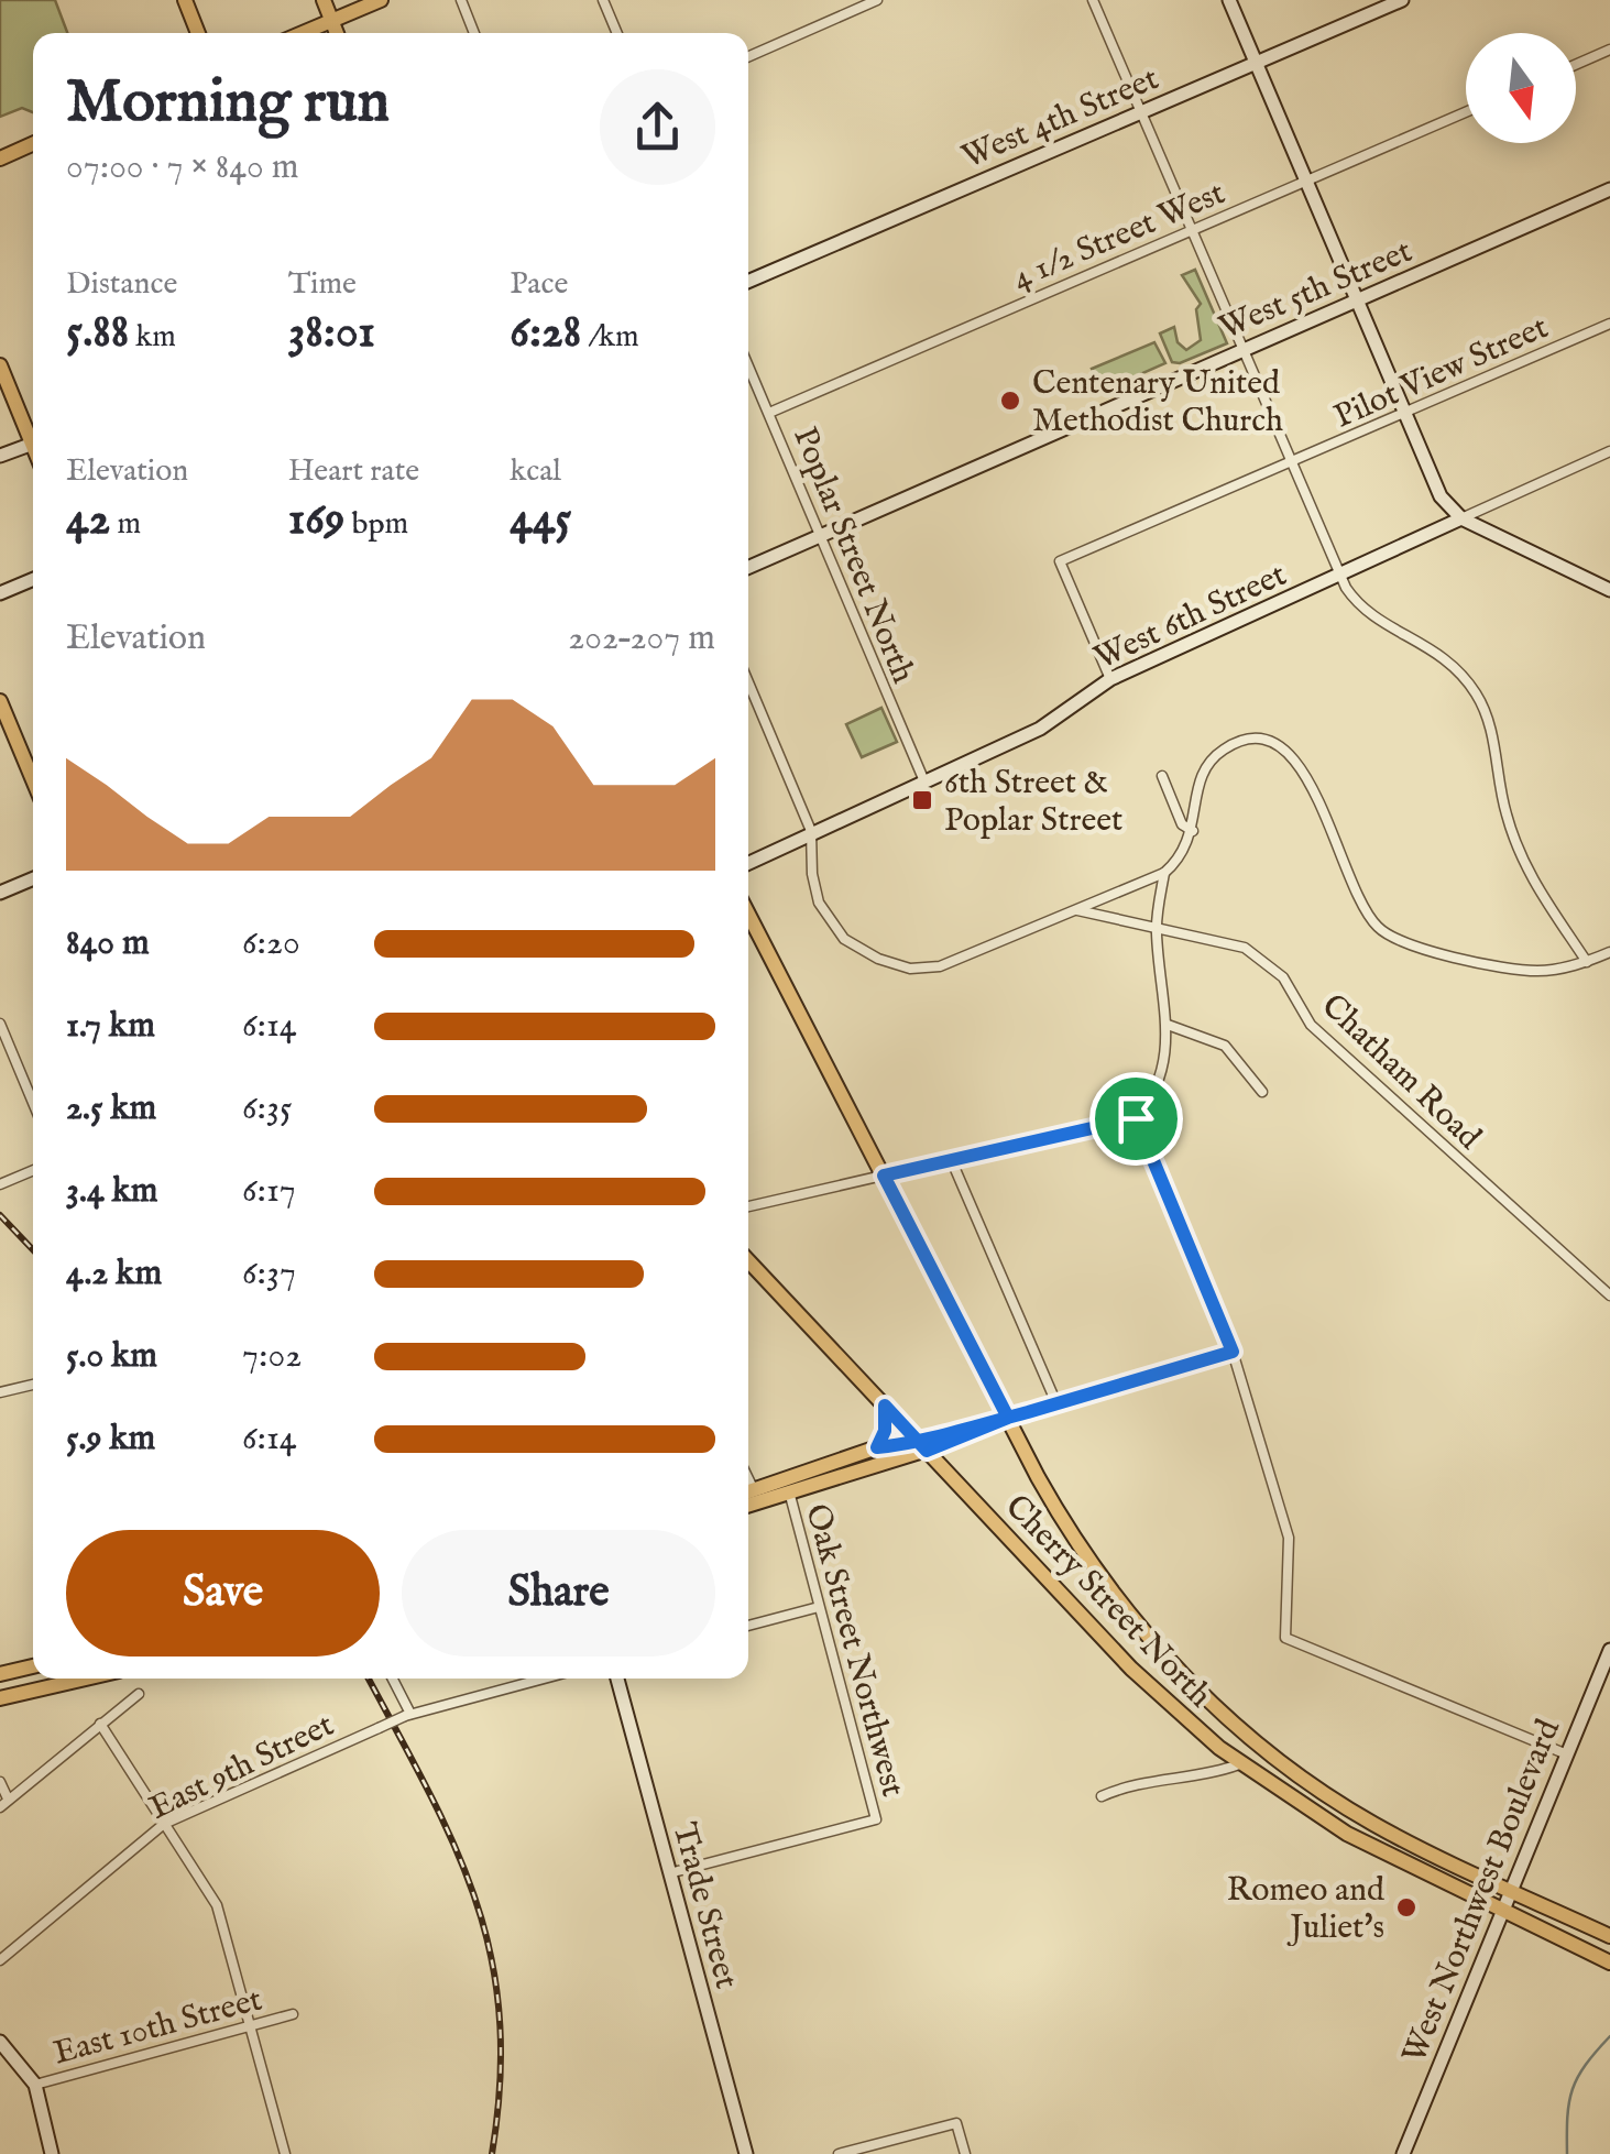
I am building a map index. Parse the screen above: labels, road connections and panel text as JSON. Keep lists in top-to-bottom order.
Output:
{
  "streets": {
    "main road": [
      "West 4th Street",
      "West 5th Street",
      "West 6th Street",
      "Cherry Street North",
      "West Northwest Boulevard",
      "Trade Street"
    ],
    "street": [
      "4 1/2 Street West",
      "Pilot View Street",
      "Poplar Street North",
      "Chatham Road",
      "Oak Street Northwest",
      "East 9th Street",
      "East 10th Street"
    ]
  },
  "crossings": [
    ["4 1/2 Street West", "Poplar Street North"],
    ["West 5th Street", "Poplar Street North"],
    ["Pilot View Street", "West 6th Street"],
    ["Poplar Street North", "West 6th Street"],
    ["Cherry Street North", "West Northwest Boulevard"],
    ["Oak Street Northwest", "Trade Street"]
  ],
  "places": {
    "other": ["Centenary United Methodist Church", "Romeo and Juliet's"],
    "transit": ["6th Street & Poplar Street"]
  },
  "north": "bottom",
  "page": {
    "heading": ["Morning run", "07:00 · 7 × 840 m"],
    "stats": [
      ["Distance", "5.88 km"],
      ["Time", "38:01"],
      ["Pace", "6:28 /km"],
      ["Elevation", "42 m"],
      ["Heart rate", "169 bpm"],
      ["kcal", "445"]
    ],
    "chart": ["Elevation", "202–207 m"],
    "list": [
      {
        "name": "840 m",
        "note": "6:20"
      },
      {
        "name": "1.7 km",
        "note": "6:14"
      },
      {
        "name": "2.5 km",
        "note": "6:35"
      },
      {
        "name": "3.4 km",
        "note": "6:17"
      },
      {
        "name": "4.2 km",
        "note": "6:37"
      },
      {
        "name": "5.0 km",
        "note": "7:02"
      },
      {
        "name": "5.9 km",
        "note": "6:14"
      }
    ],
    "buttons": ["Save", "Share"]
  }
}
